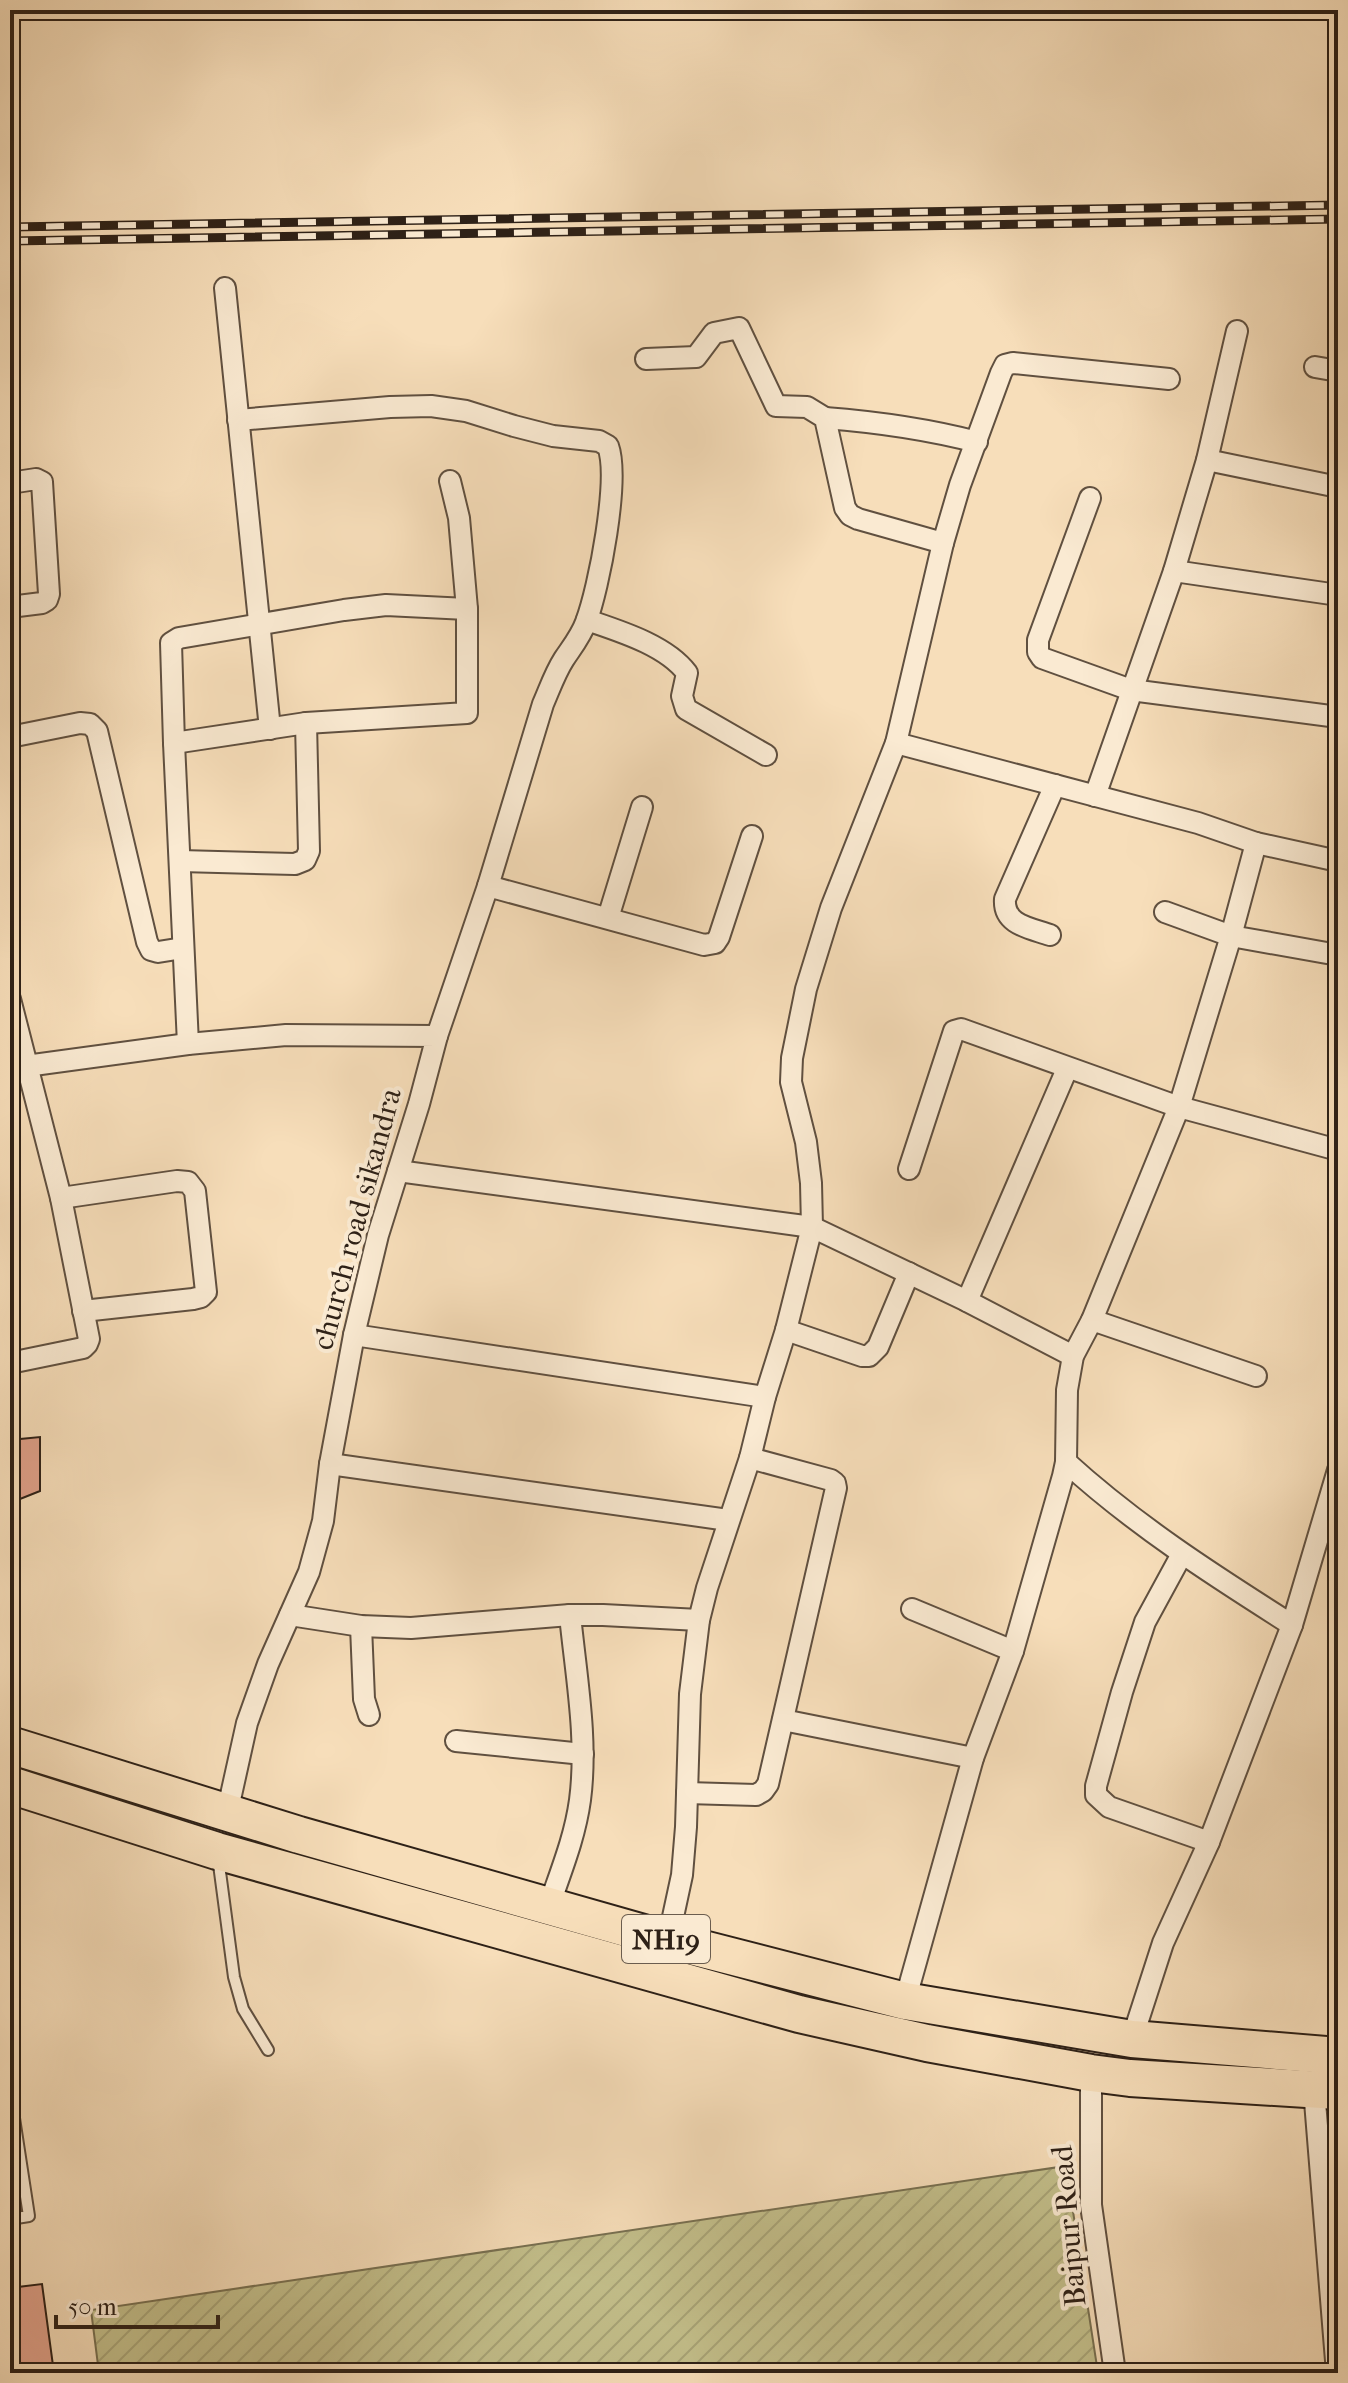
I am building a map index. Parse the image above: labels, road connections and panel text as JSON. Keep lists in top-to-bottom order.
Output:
{
  "streets": {
    "highway": ["NH19"],
    "street": ["church road sikandra", "Baipur Road"]
  },
  "crossings": [
    ["church road sikandra", "NH19"],
    ["NH19", "Baipur Road"]
  ],
  "scale_bar": "50 m"
}
